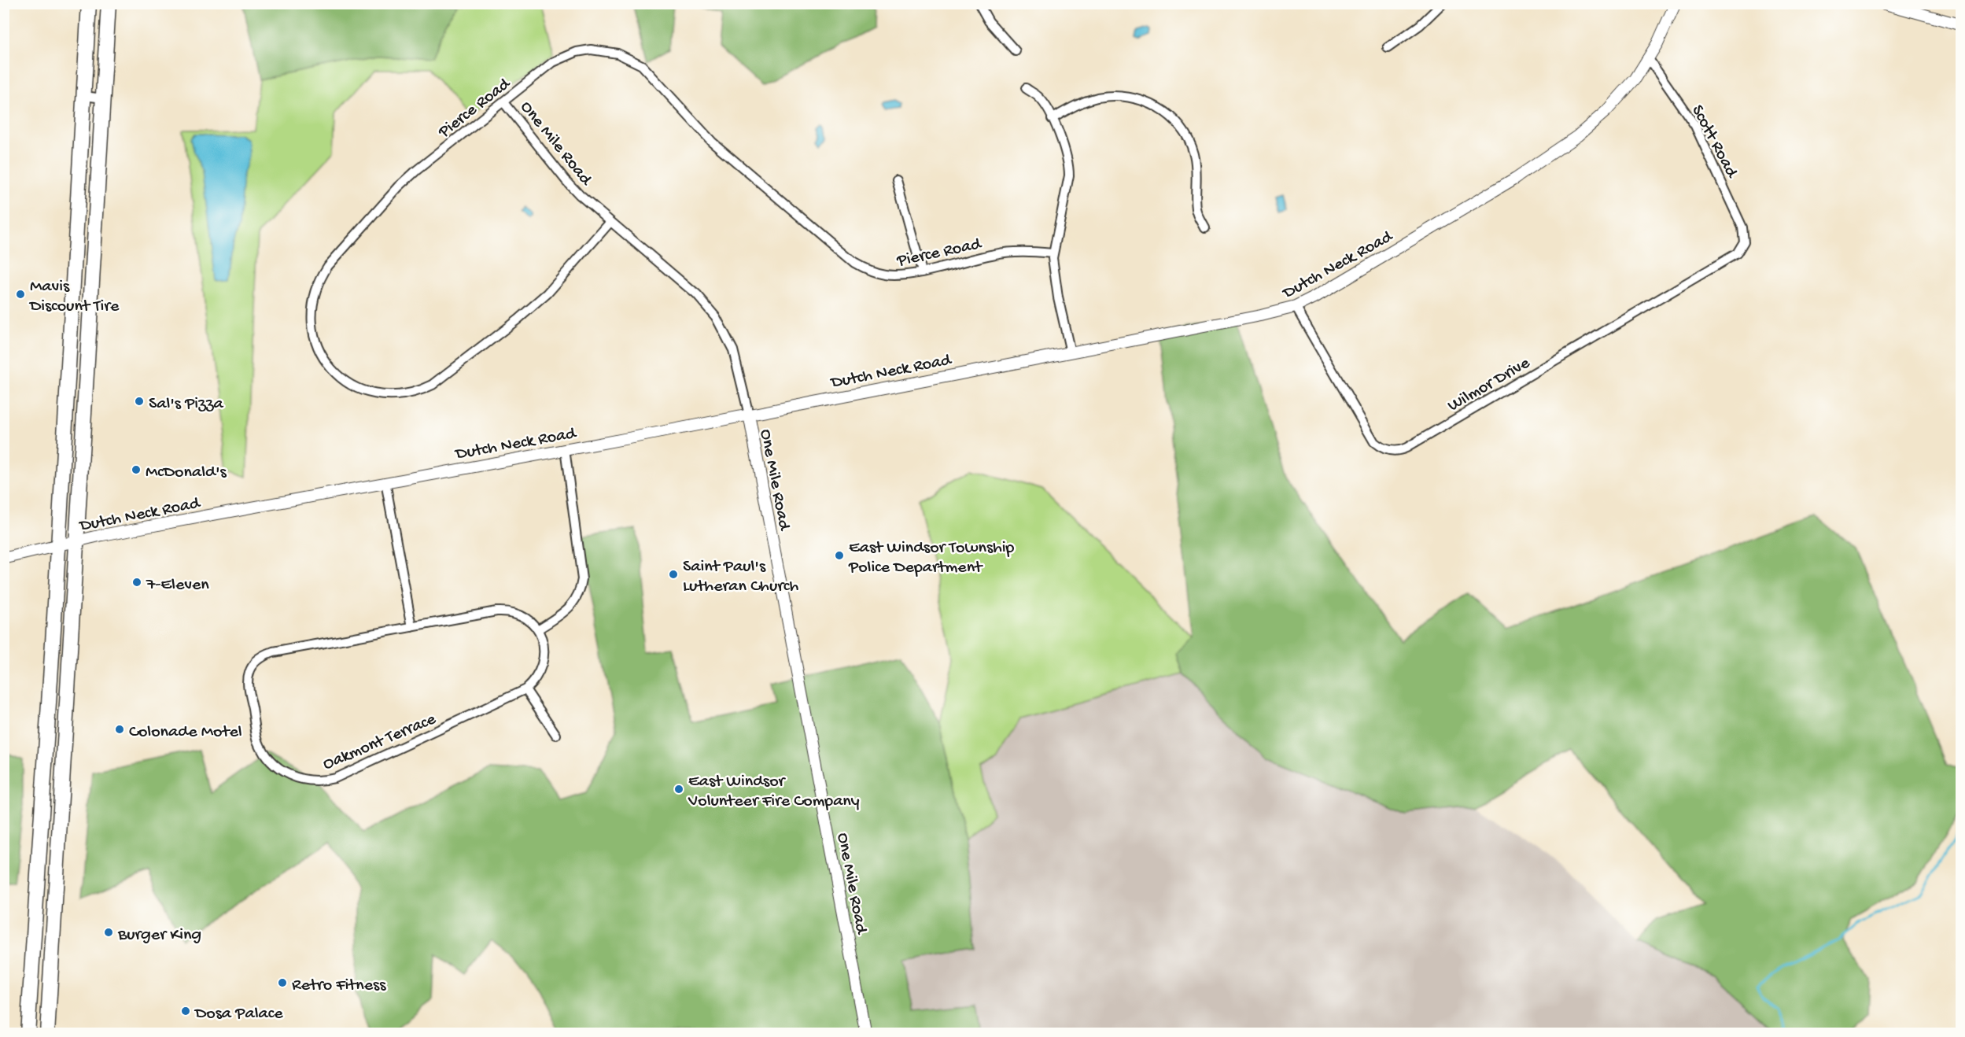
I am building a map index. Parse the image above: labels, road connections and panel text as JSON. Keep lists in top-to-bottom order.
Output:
{
  "streets": {
    "street": [
      "Pierce Road",
      "Scott Road",
      "One Mile Road",
      "Dutch Neck Road",
      "Wilmor Drive",
      "Oakmont Terrace"
    ]
  },
  "crossings": [
    ["Pierce Road", "One Mile Road"],
    ["Scott Road", "Dutch Neck Road"],
    ["Scott Road", "Wilmor Drive"],
    ["One Mile Road", "Dutch Neck Road"],
    ["Dutch Neck Road", "Wilmor Drive"]
  ],
  "places": [
    "Mavis Discount Tire",
    "Sal's Pizza",
    "McDonald's",
    "East Windsor Township Police Department",
    "Saint Paul's Lutheran Church",
    "7-Eleven",
    "Colonade Motel",
    "East Windsor Volunteer Fire Company",
    "Burger King",
    "Retro Fitness",
    "Dosa Palace"
  ]
}
